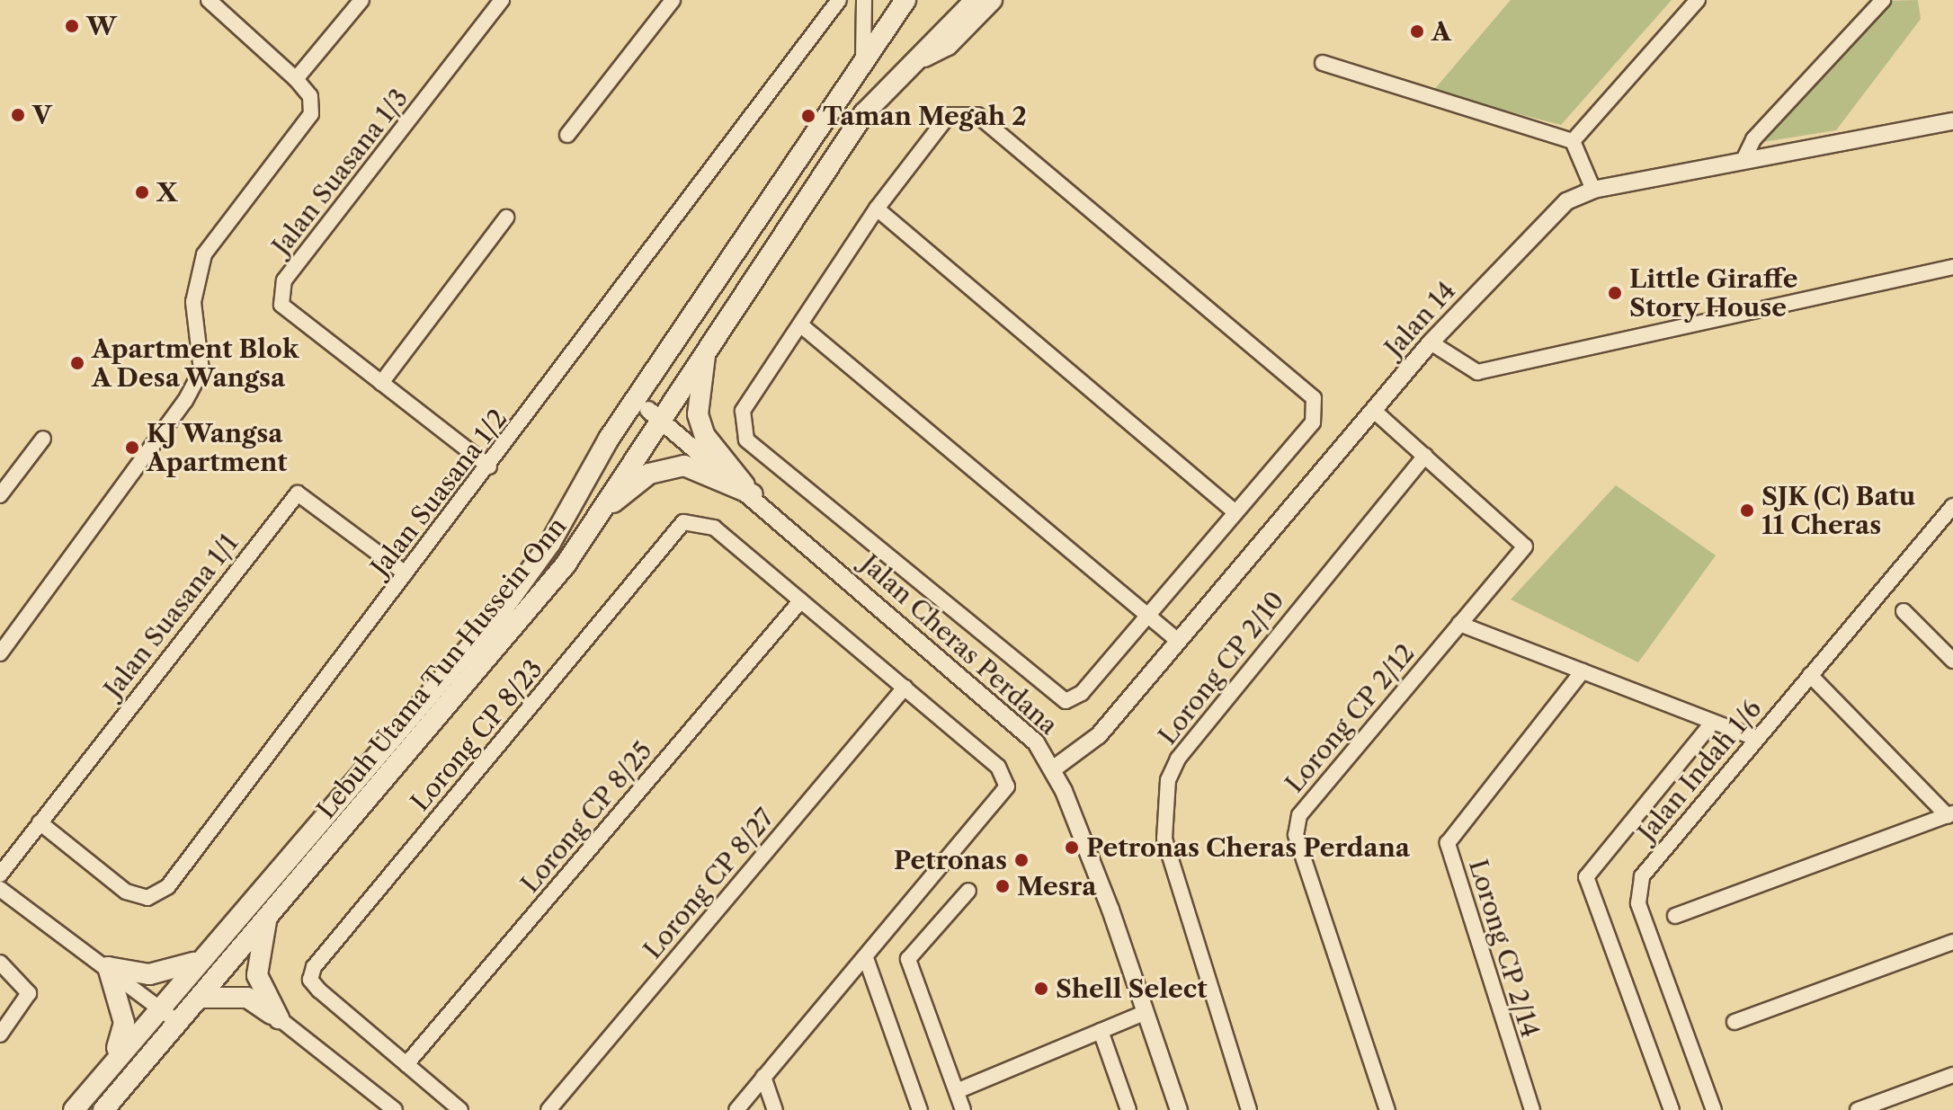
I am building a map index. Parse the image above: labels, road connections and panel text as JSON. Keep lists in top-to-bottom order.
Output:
{
  "streets": {
    "main road": ["Lebuh Utama Tun Hussein Onn"],
    "street": [
      "Jalan Suasana 1/3",
      "Jalan 14",
      "Jalan Suasana 1/2",
      "Jalan Suasana 1/1",
      "Jalan Cheras Perdana",
      "Lorong CP 2/10",
      "Lorong CP 2/12",
      "Lorong CP 8/23",
      "Jalan Indah 1/6",
      "Lorong CP 8/25",
      "Lorong CP 8/27",
      "Lorong CP 2/14"
    ]
  },
  "crossings": [
    ["Jalan Suasana 1/3", "Jalan Suasana 1/2"],
    ["Jalan 14", "Jalan Cheras Perdana"],
    ["Jalan Suasana 1/2", "Jalan Suasana 1/1"],
    ["Jalan Cheras Perdana", "Lebuh Utama Tun Hussein Onn"],
    ["Lorong CP 2/10", "Lorong CP 2/12"],
    ["Lorong CP 8/23", "Lorong CP 8/25"]
  ],
  "places": [
    "W",
    "A",
    "V",
    "Taman Megah 2",
    "X",
    "Little Giraffe Story House",
    "Apartment Blok A Desa Wangsa",
    "KJ Wangsa Apartment",
    "SJK (C) Batu 11 Cheras",
    "Petronas Cheras Perdana",
    "Petronas",
    "Mesra",
    "Shell Select"
  ]
}
